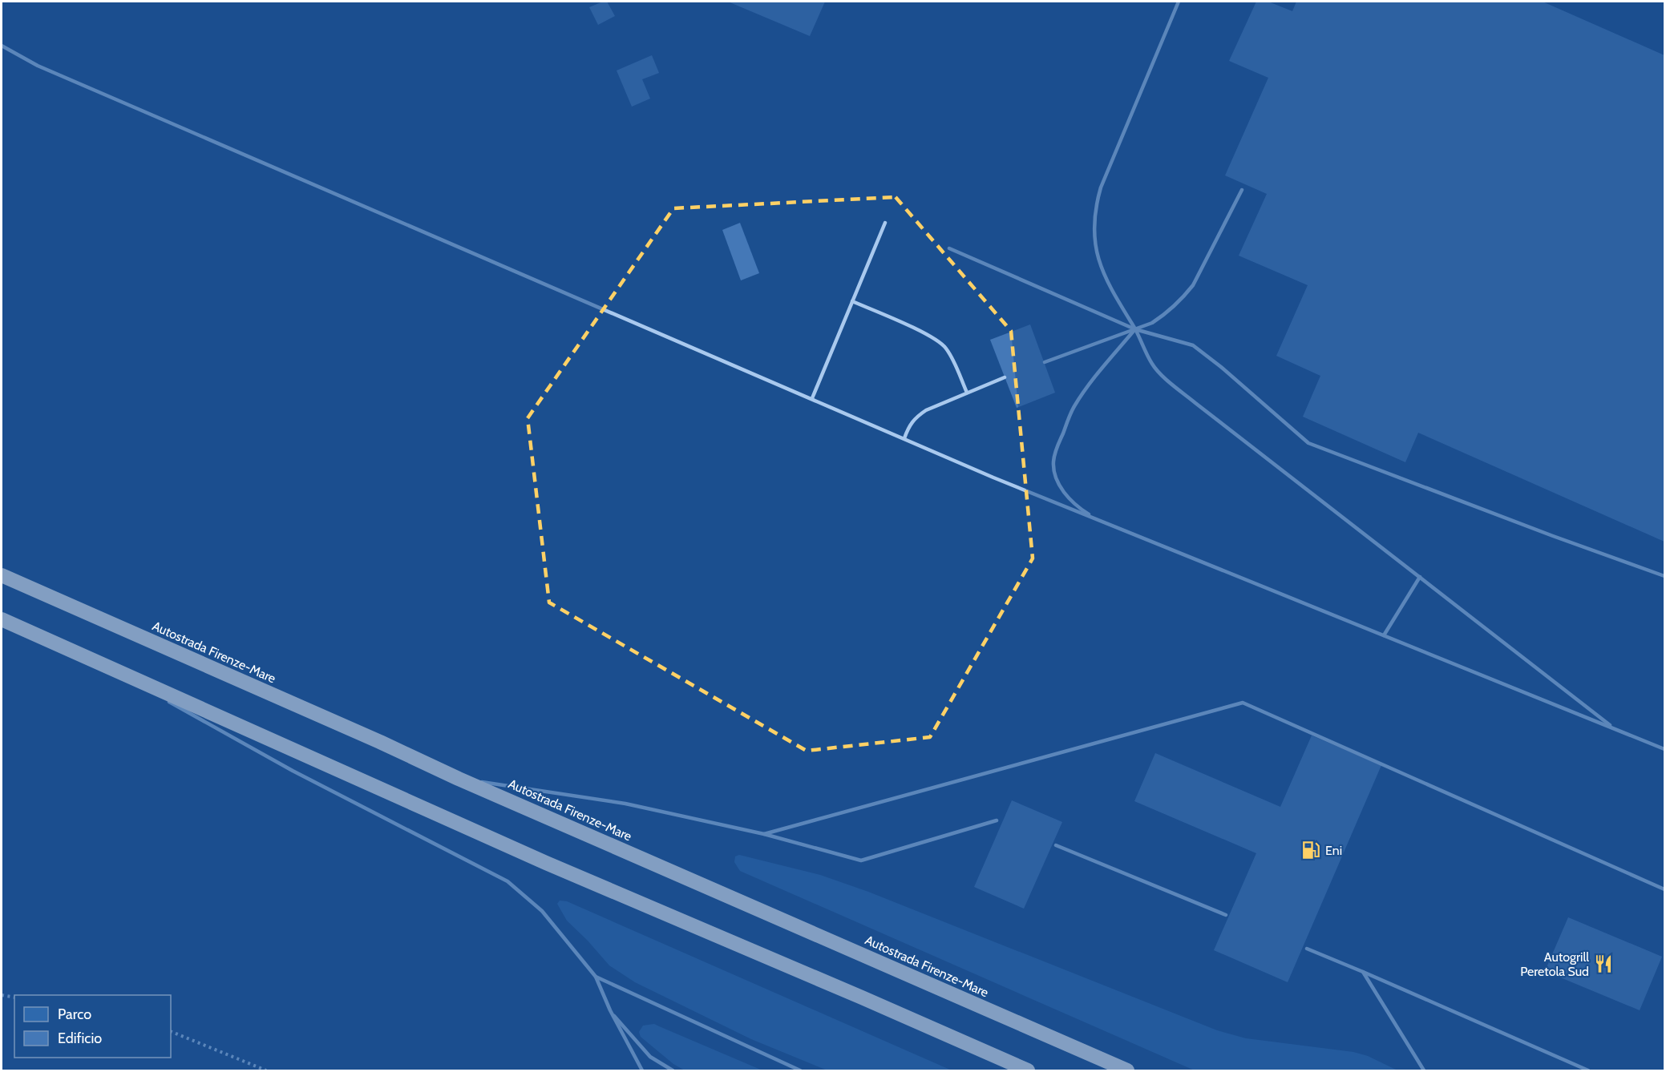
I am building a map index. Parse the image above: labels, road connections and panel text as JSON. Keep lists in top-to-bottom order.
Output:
{
  "streets": {
    "highway": ["Autostrada Firenze-Mare"]
  },
  "places": {
    "fuel station": ["Eni"],
    "restaurant": ["Autogrill Peretola Sud"]
  },
  "legend": ["Parco", "Edificio"]
}
